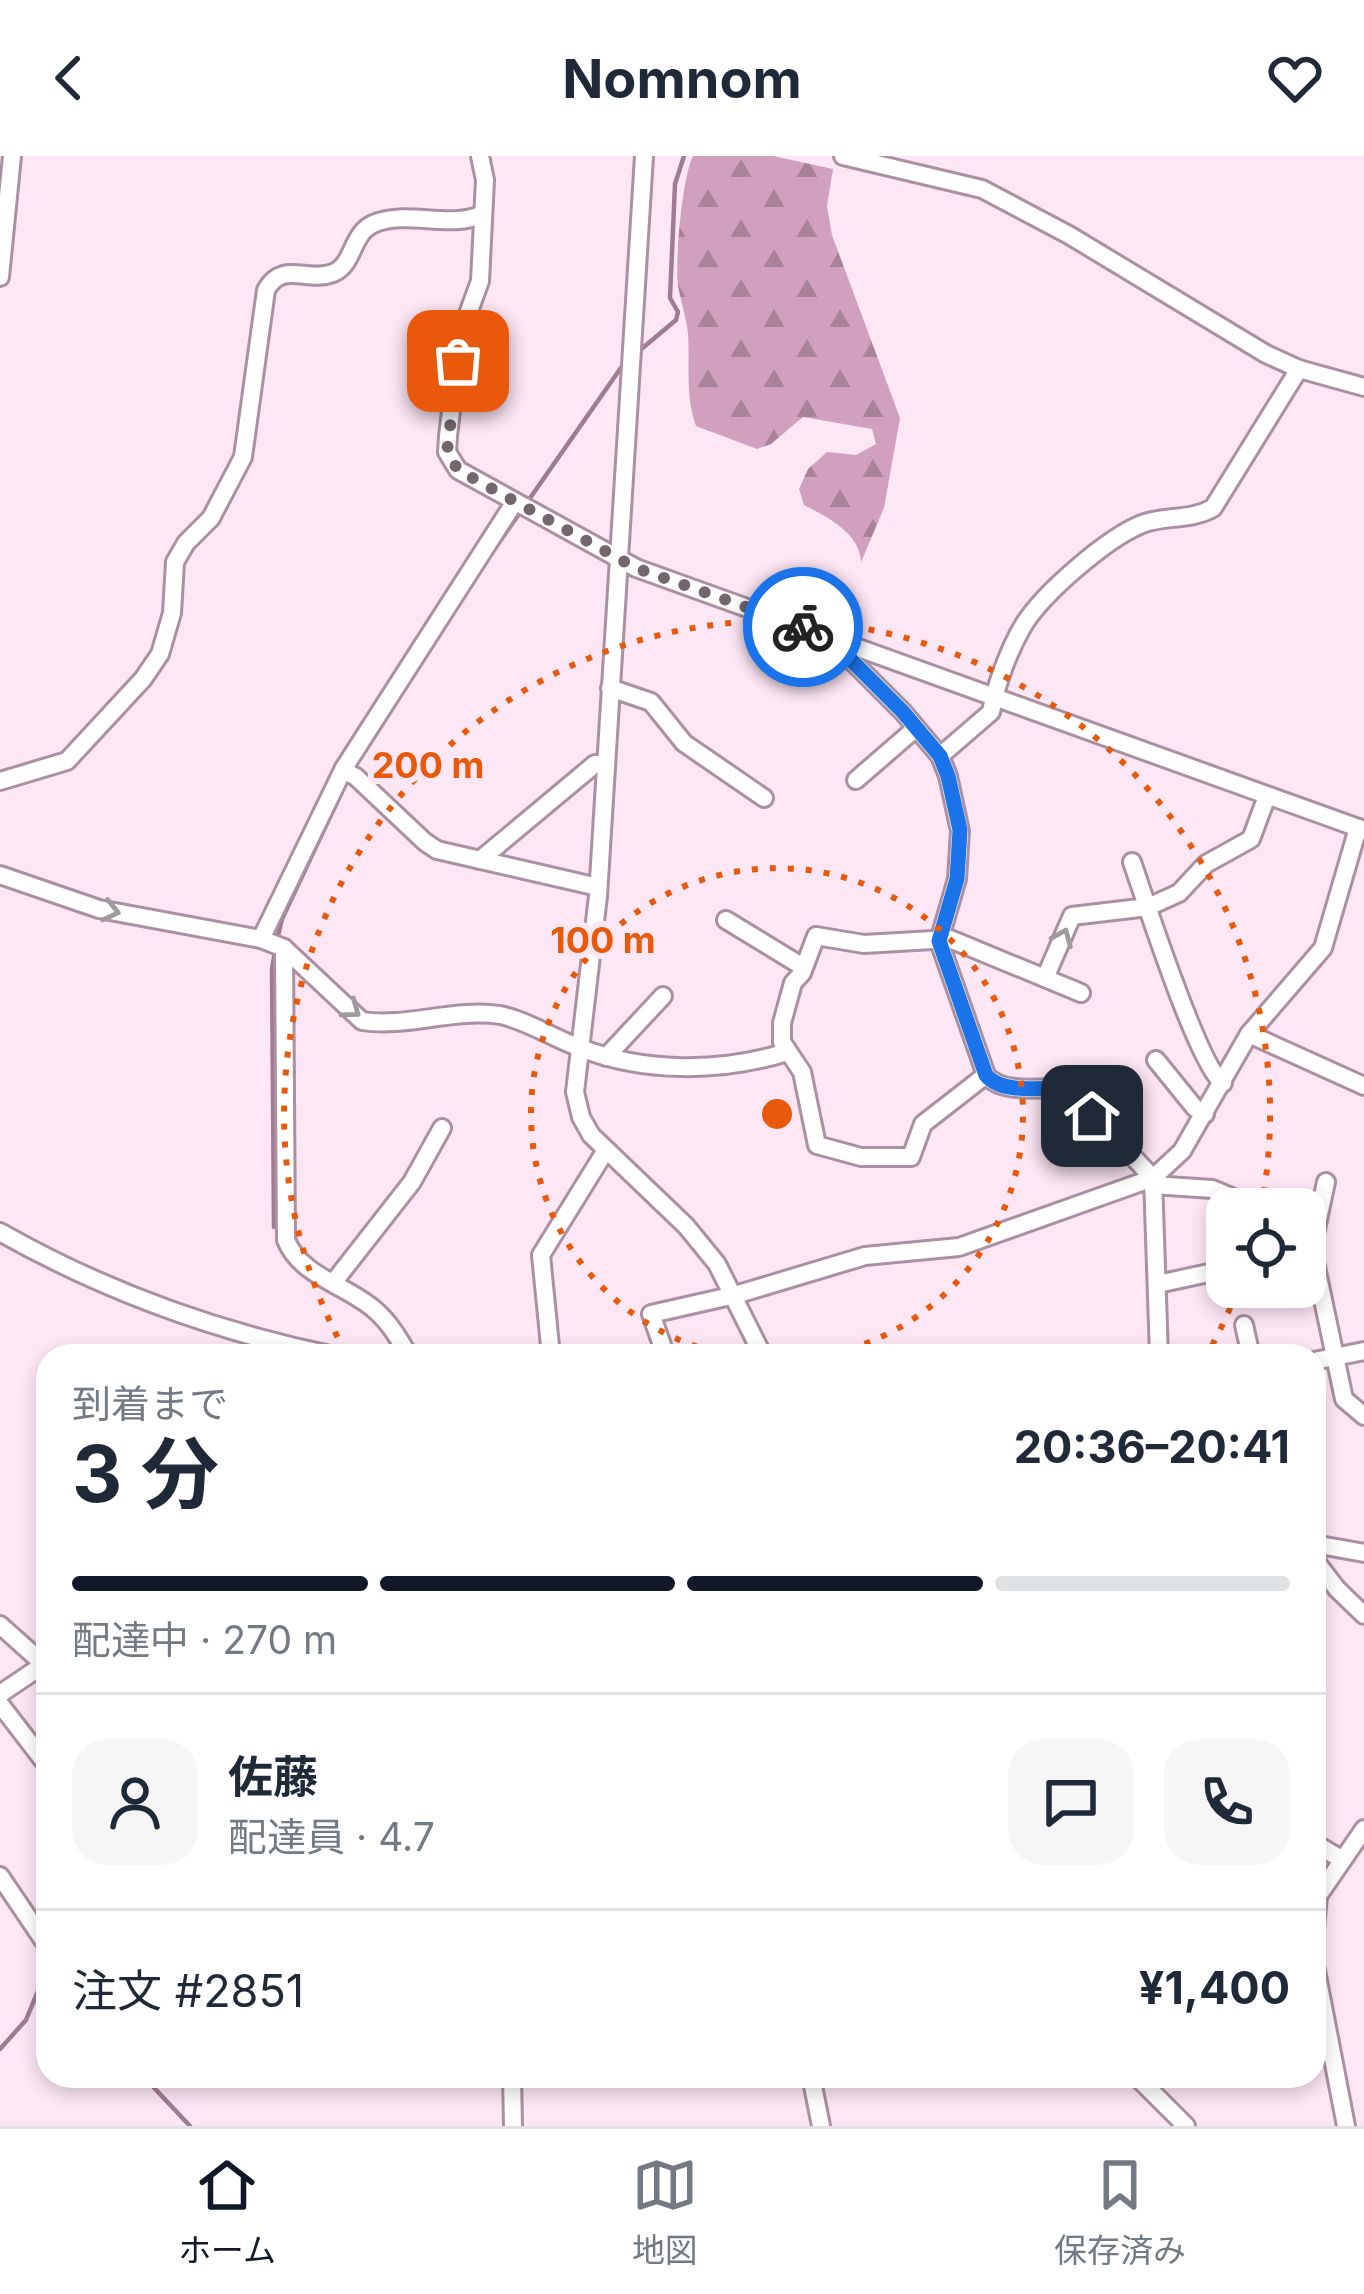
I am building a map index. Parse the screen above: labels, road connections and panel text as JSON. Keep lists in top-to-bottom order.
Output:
{
  "page": {
    "header": "Nomnom",
    "heading": ["3 分", "到着まで", "20:36–20:41"],
    "panel": [
      "佐藤",
      "配達員 · 4.7",
      "注文 #2851",
      "¥1,400"
    ],
    "bar": "配達中 · 270 m",
    "tabs": ["ホーム", "地図", "保存済み"]
  },
  "rings": ["200 m", "100 m"]
}
